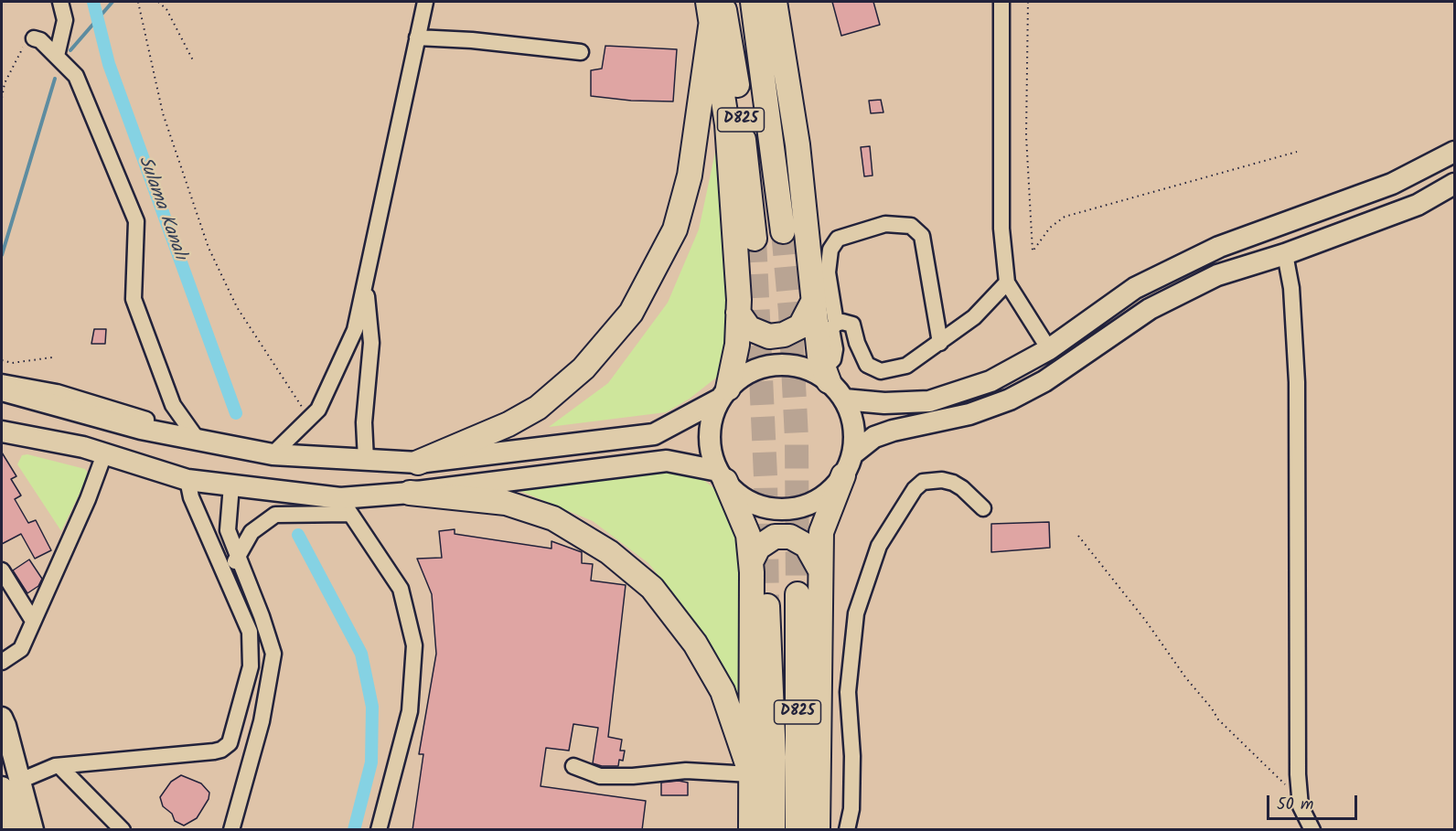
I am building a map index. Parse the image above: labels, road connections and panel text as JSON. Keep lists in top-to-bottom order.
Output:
{
  "streets": {
    "highway": ["D825"]
  },
  "water": ["Sulama Kanalı"],
  "scale_bar": "50 m"
}
